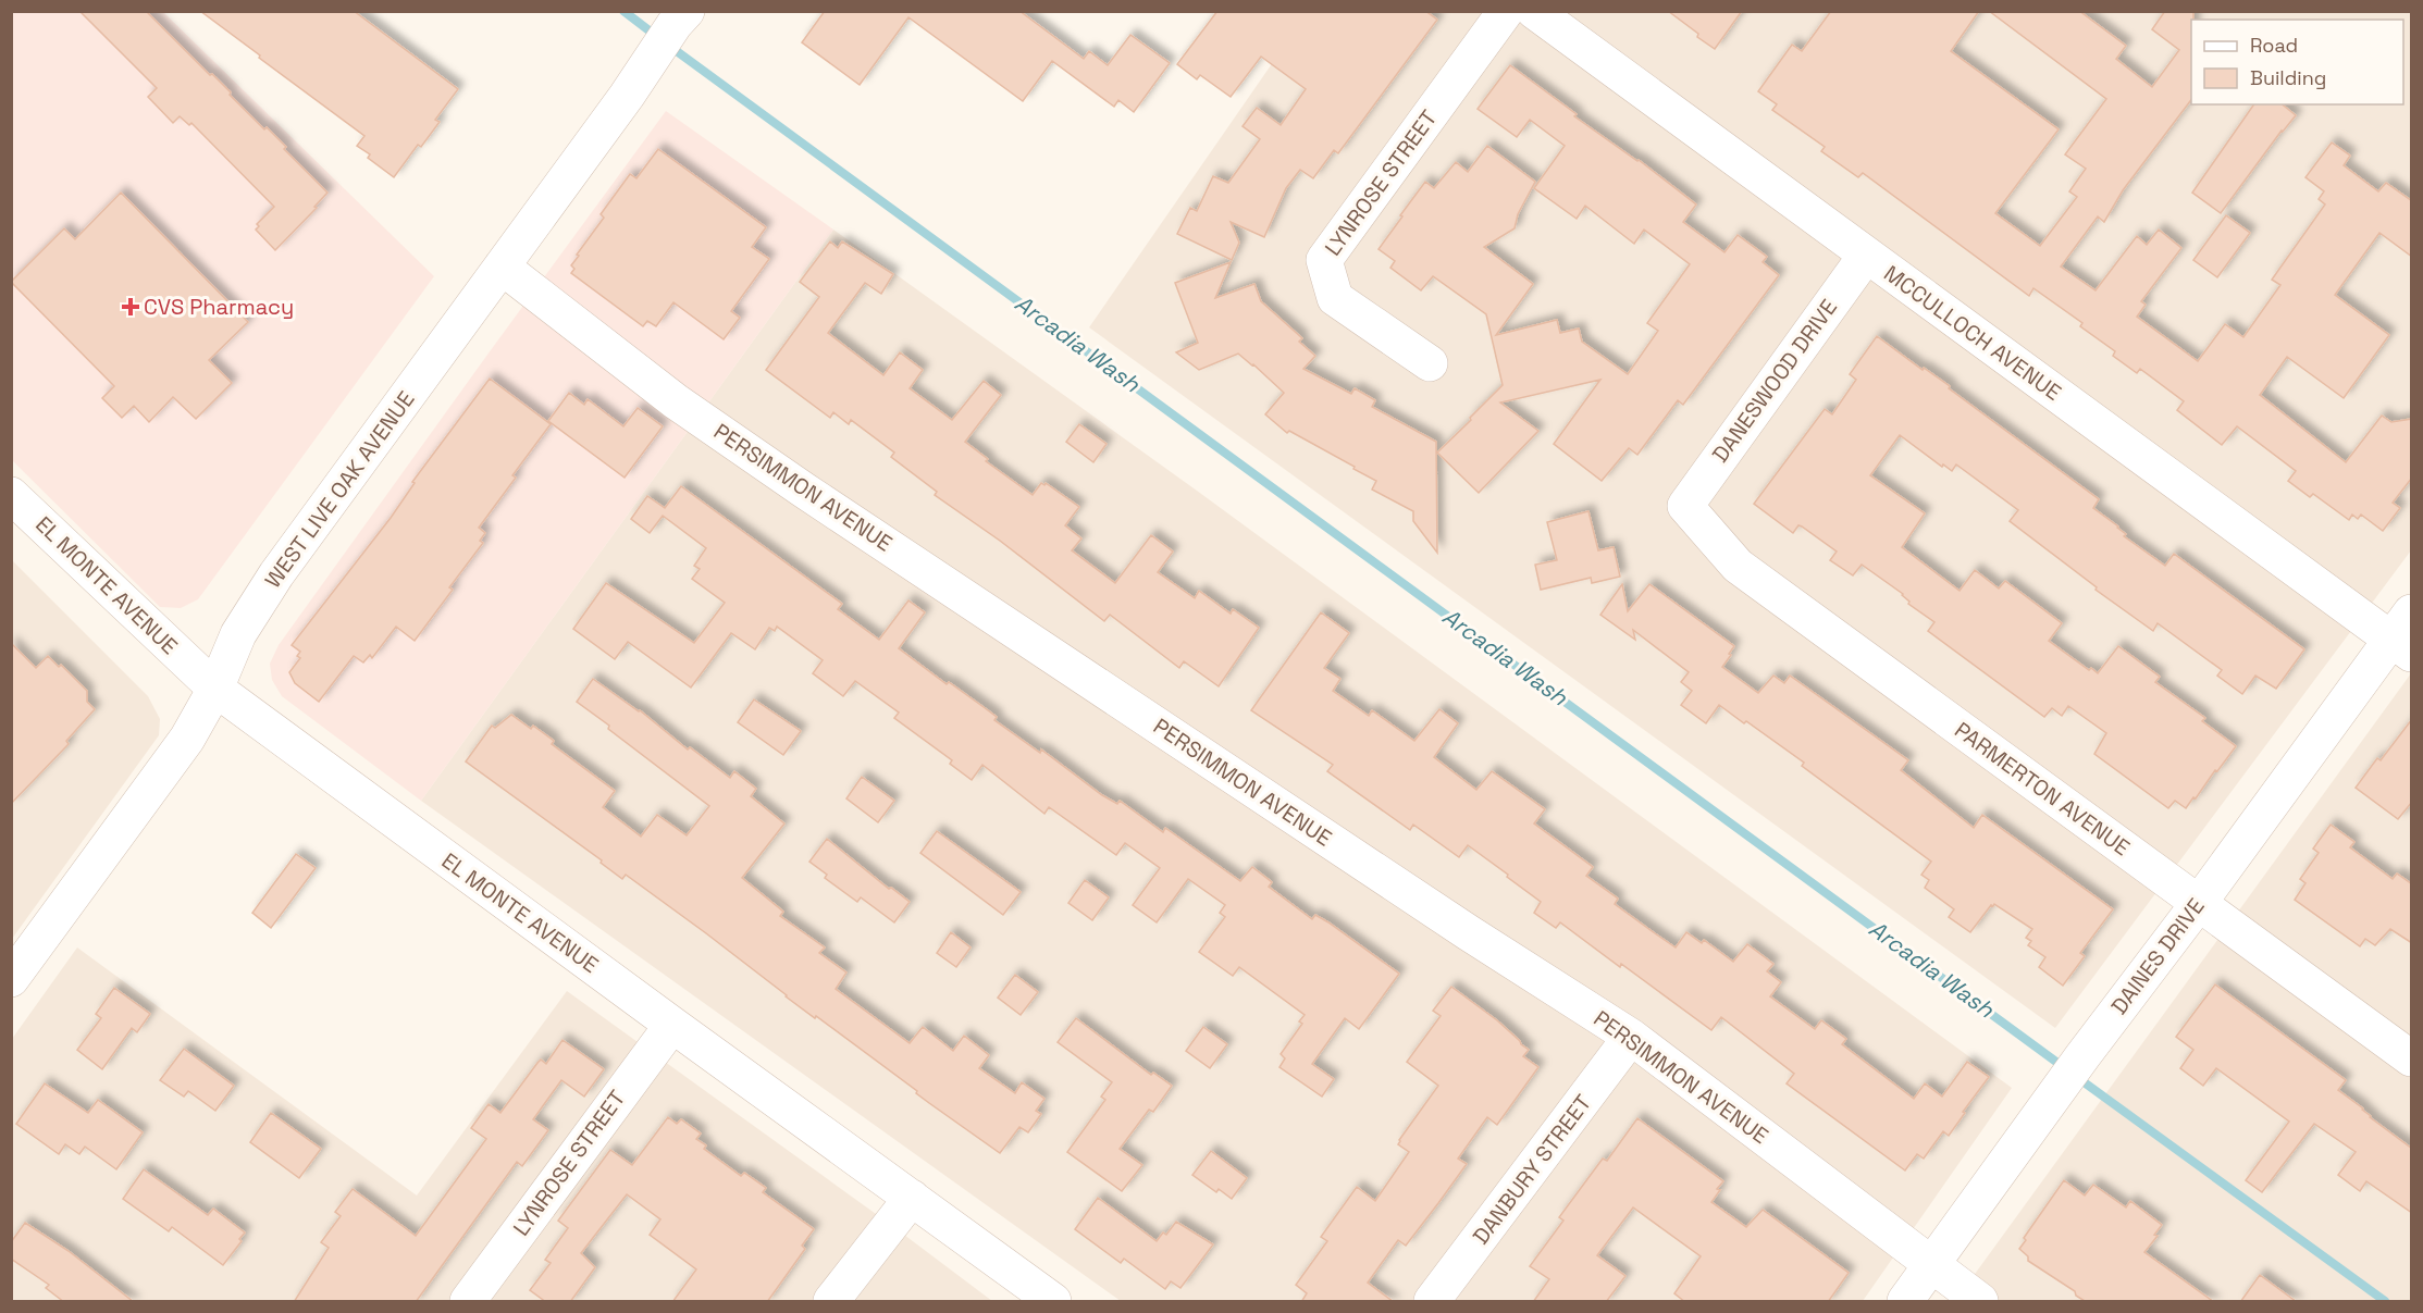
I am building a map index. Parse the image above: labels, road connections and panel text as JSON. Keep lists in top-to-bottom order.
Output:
{
  "streets": {
    "street": [
      "LYNROSE STREET",
      "MCCULLOCH AVENUE",
      "DANESWOOD DRIVE",
      "PERSIMMON AVENUE",
      "WEST LIVE OAK AVENUE",
      "EL MONTE AVENUE",
      "PARMERTON AVENUE",
      "DAINES DRIVE",
      "DANBURY STREET"
    ]
  },
  "crossings": [
    ["LYNROSE STREET", "EL MONTE AVENUE"],
    ["MCCULLOCH AVENUE", "DANESWOOD DRIVE"],
    ["MCCULLOCH AVENUE", "DAINES DRIVE"],
    ["DANESWOOD DRIVE", "PARMERTON AVENUE"],
    ["PERSIMMON AVENUE", "WEST LIVE OAK AVENUE"],
    ["PERSIMMON AVENUE", "DAINES DRIVE"],
    ["PERSIMMON AVENUE", "DANBURY STREET"],
    ["WEST LIVE OAK AVENUE", "EL MONTE AVENUE"],
    ["PARMERTON AVENUE", "DAINES DRIVE"]
  ],
  "water": ["Arcadia Wash"],
  "places": {
    "health": ["CVS Pharmacy"]
  },
  "legend": ["Road", "Building"]
}
